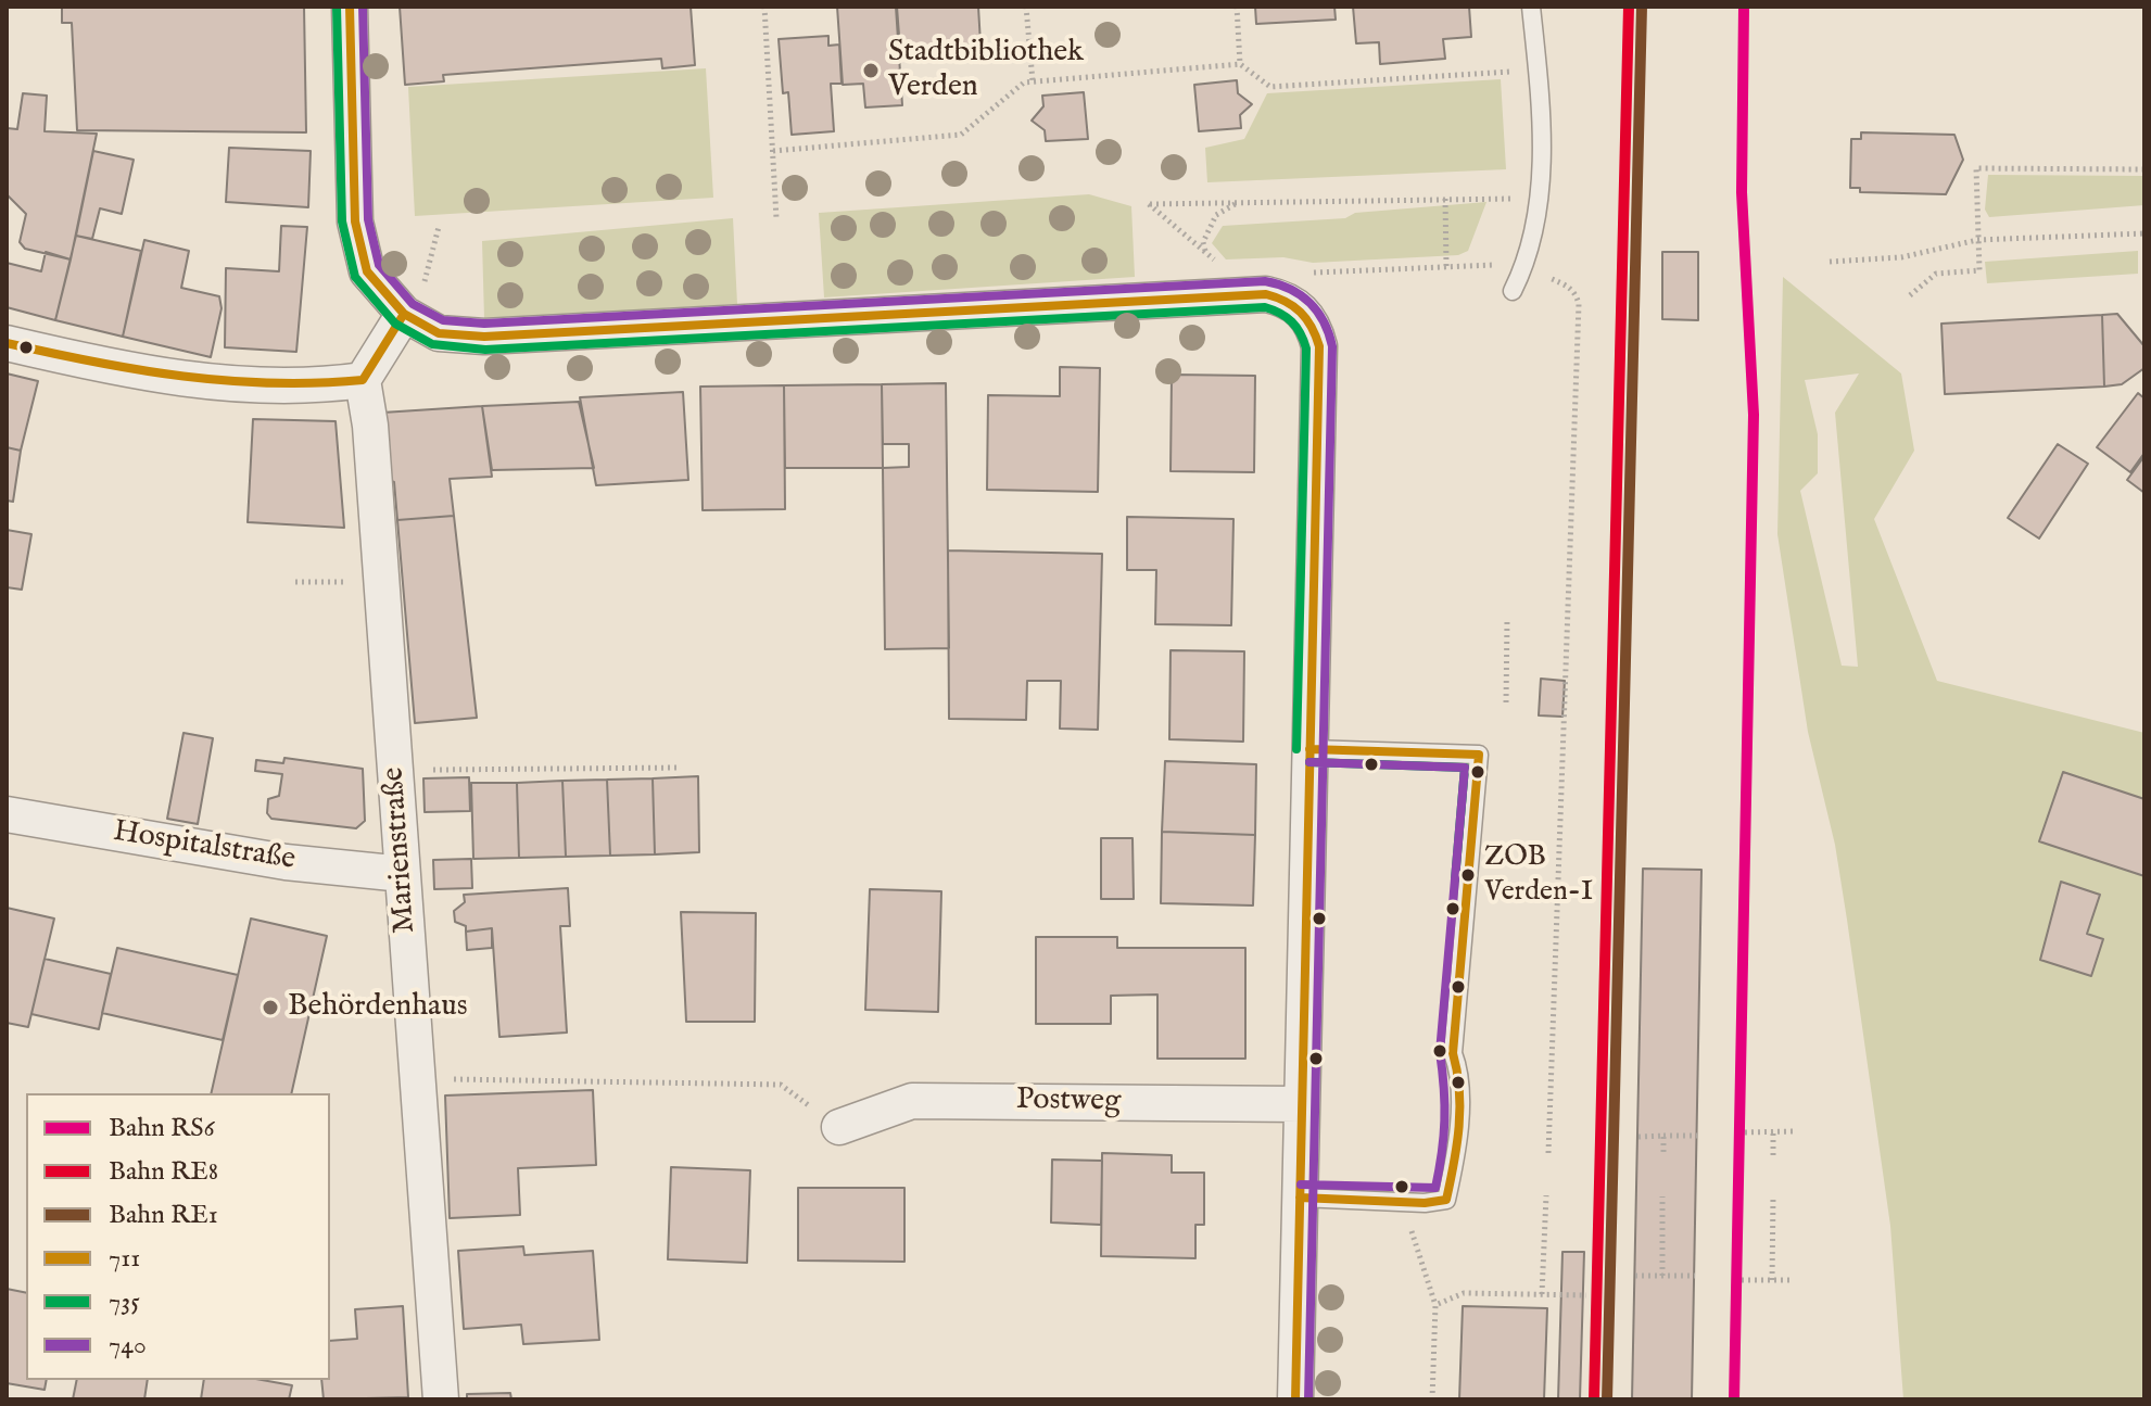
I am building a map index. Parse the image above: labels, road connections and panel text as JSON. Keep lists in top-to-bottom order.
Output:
{
  "streets": {
    "street": ["Hospitalstraße", "Marienstraße", "Postweg"]
  },
  "crossings": [
    ["Hospitalstraße", "Marienstraße"]
  ],
  "places": ["Stadtbibliothek Verden", "ZOB Verden-I", "Behördenhaus"],
  "lines": [
    "rail line RS6",
    "rail line RE8",
    "rail line RE1",
    "transit line 711",
    "transit line 735",
    "transit line 740"
  ],
  "legend": [
    "Bahn RS6",
    "Bahn RE8",
    "Bahn RE1",
    "711",
    "735",
    "740"
  ]
}
